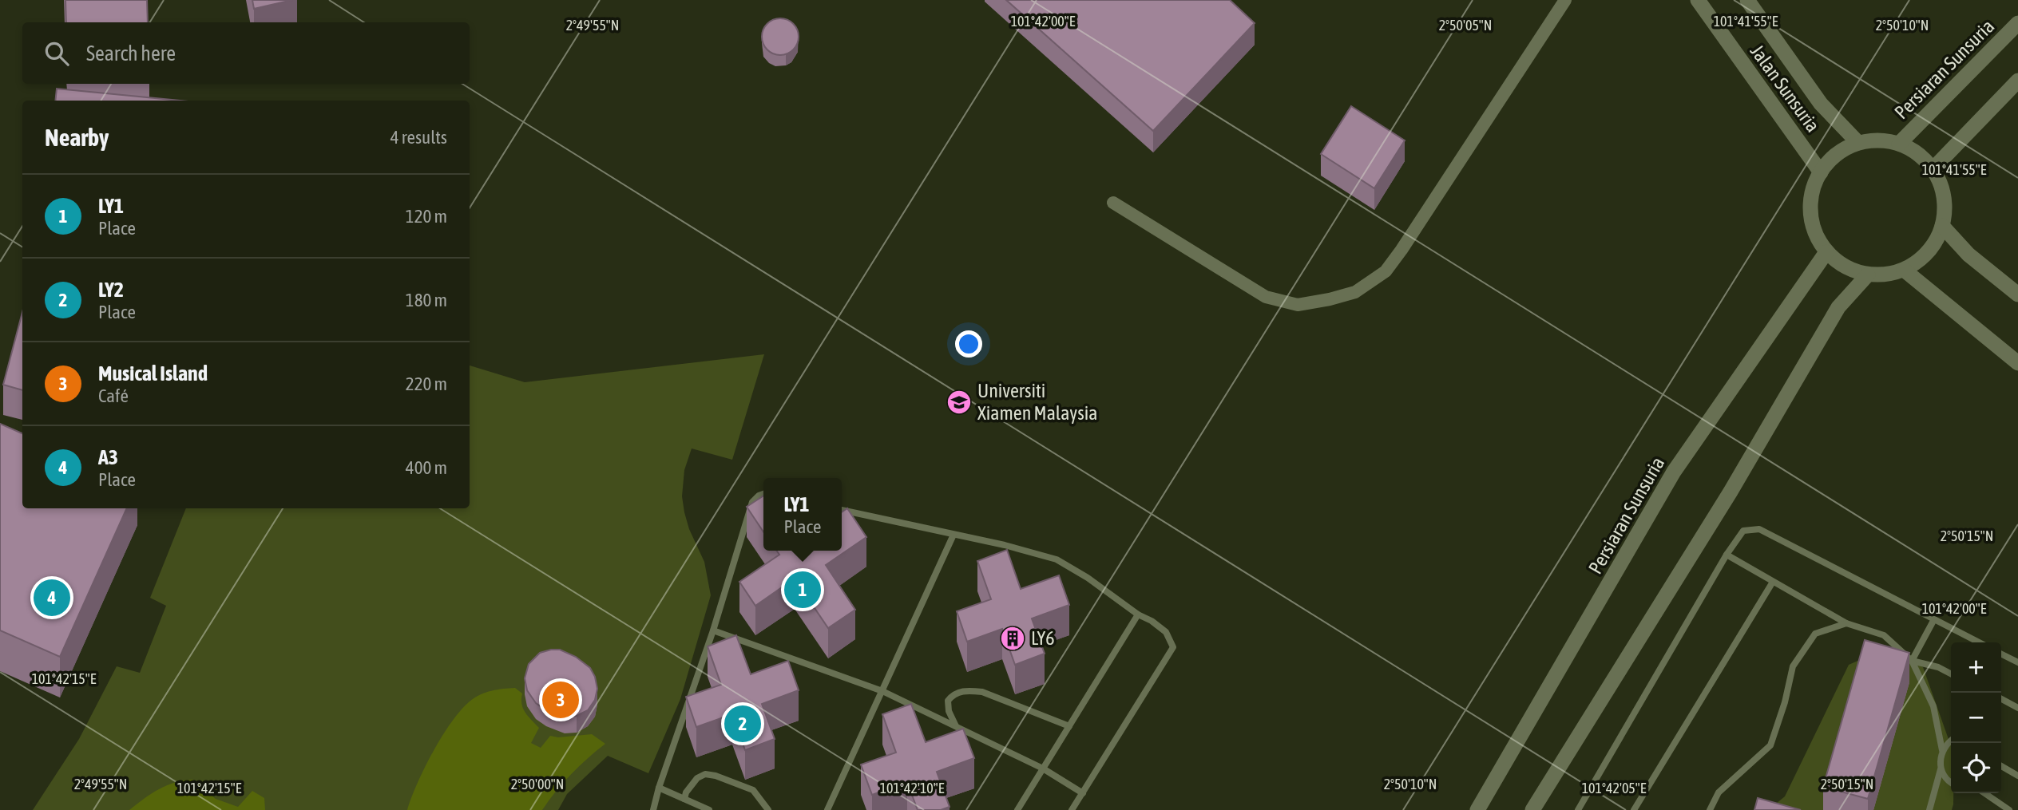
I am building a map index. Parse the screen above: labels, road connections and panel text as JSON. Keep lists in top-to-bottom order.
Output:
{
  "streets": {
    "street": ["Persiaran Sunsuria", "Jalan Sunsuria"]
  },
  "crossings": [
    ["Persiaran Sunsuria", "Jalan Sunsuria"]
  ],
  "places": {
    "school or university": ["Universiti Xiamen Malaysia"],
    "building": ["LY6"]
  },
  "page": {
    "search": "Search here",
    "heading": ["Nearby", "4 results"],
    "list": [
      {
        "mark": "1",
        "name": "LY1",
        "note": "Place",
        "value": "120 m"
      },
      {
        "mark": "2",
        "name": "LY2",
        "note": "Place",
        "value": "180 m"
      },
      {
        "mark": "3",
        "name": "Musical Island",
        "note": "Café",
        "value": "220 m"
      },
      {
        "mark": "4",
        "name": "A3",
        "note": "Place",
        "value": "400 m"
      }
    ],
    "popup": ["LY1", "Place"],
    "pins": [
      "1",
      "4",
      "3",
      "2"
    ],
    "map_buttons": ["+", "−"]
  },
  "coordinates": [
    "101°42'00\"E",
    "101°41'55\"E",
    "2°49'55\"N",
    "2°50'05\"N",
    "2°50'10\"N",
    "2°50'15\"N",
    "101°42'15\"E",
    "2°50'00\"N",
    "101°42'10\"E",
    "101°42'05\"E"
  ]
}
